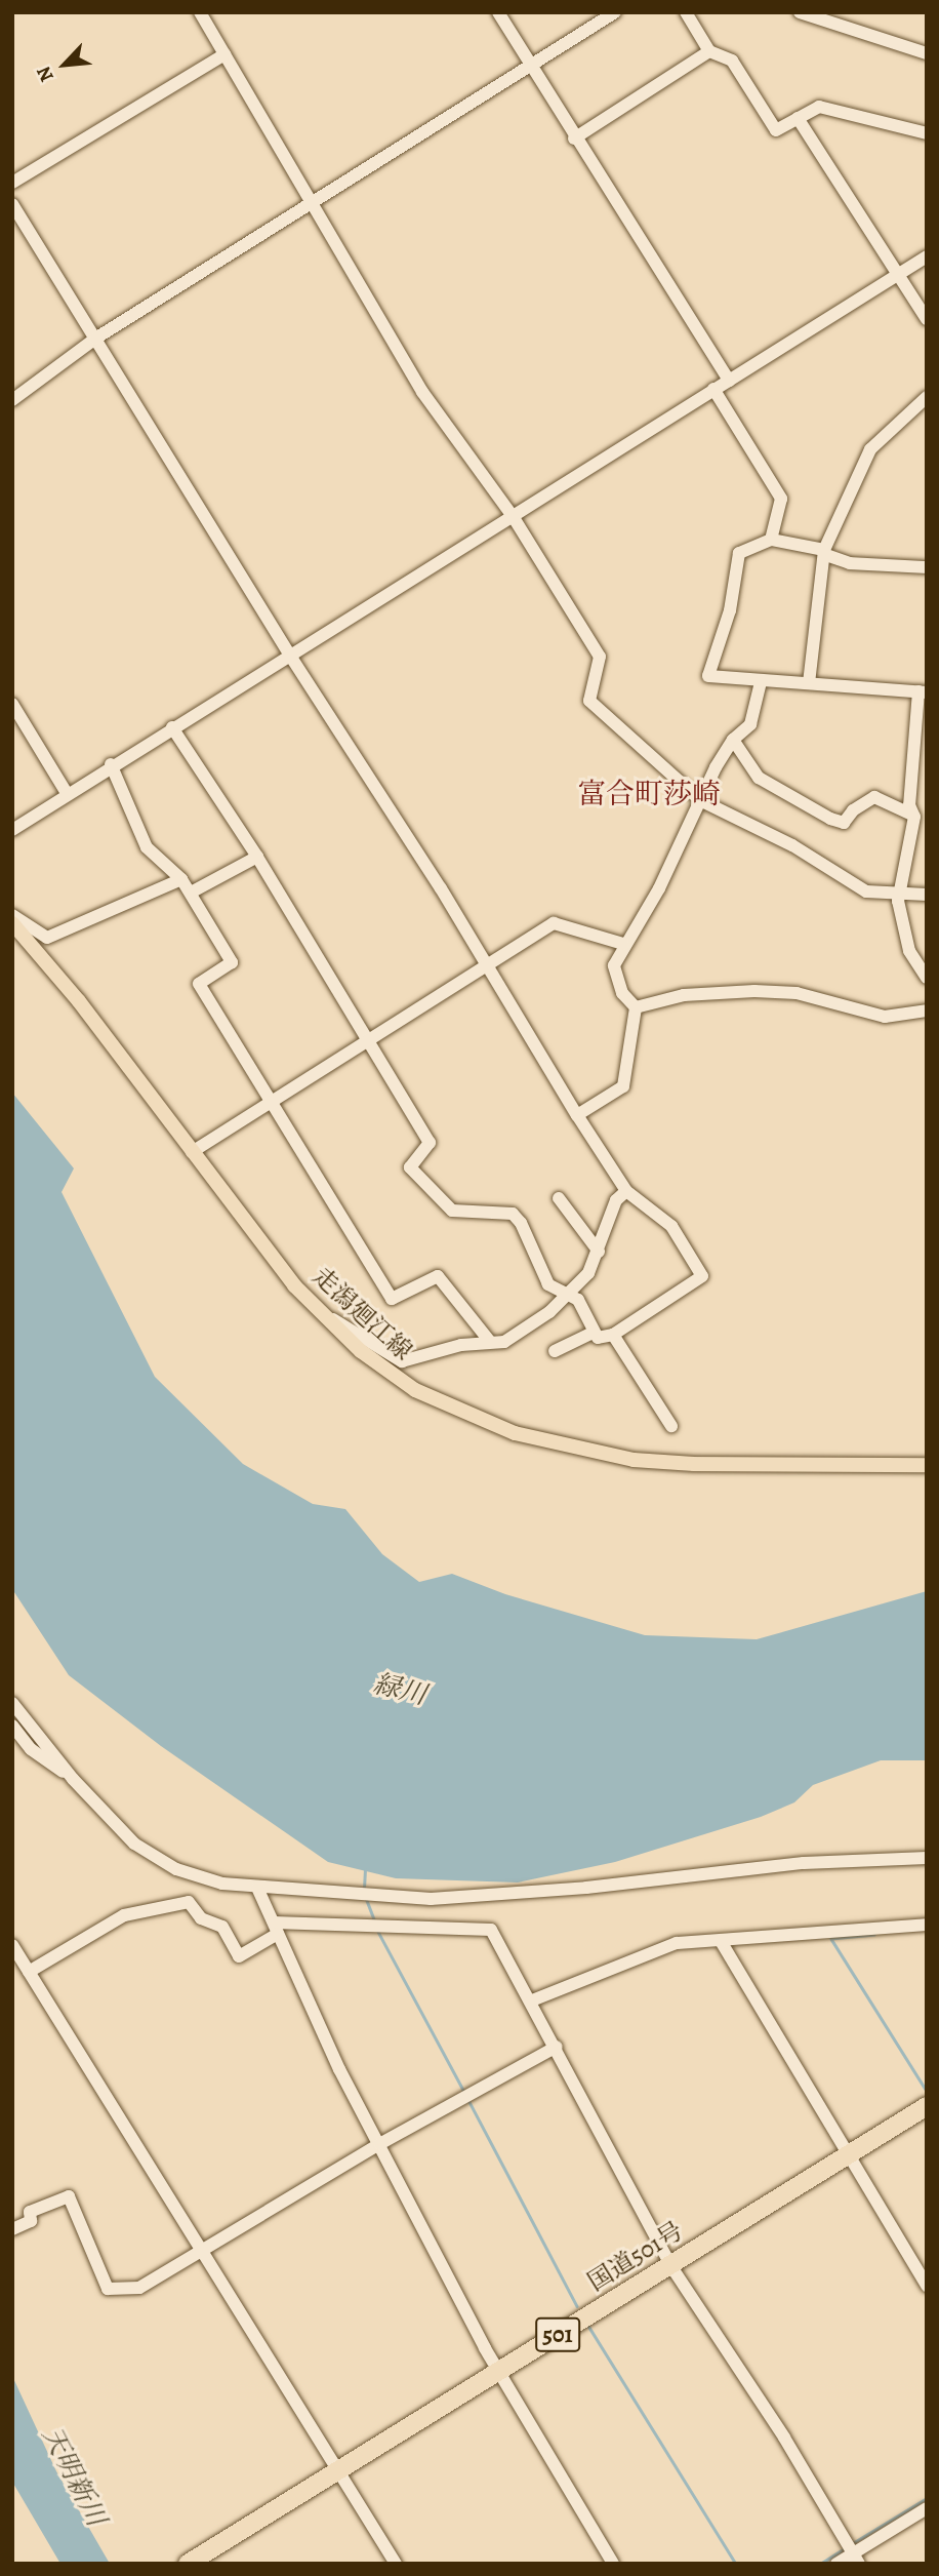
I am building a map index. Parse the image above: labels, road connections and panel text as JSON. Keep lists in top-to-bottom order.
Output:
{
  "streets": {
    "highway": ["国道501号", "501"],
    "main road": ["走潟廻江線"]
  },
  "districts": ["富合町莎崎"],
  "water": ["緑川", "天明新川"],
  "north": "bottom left"
}
